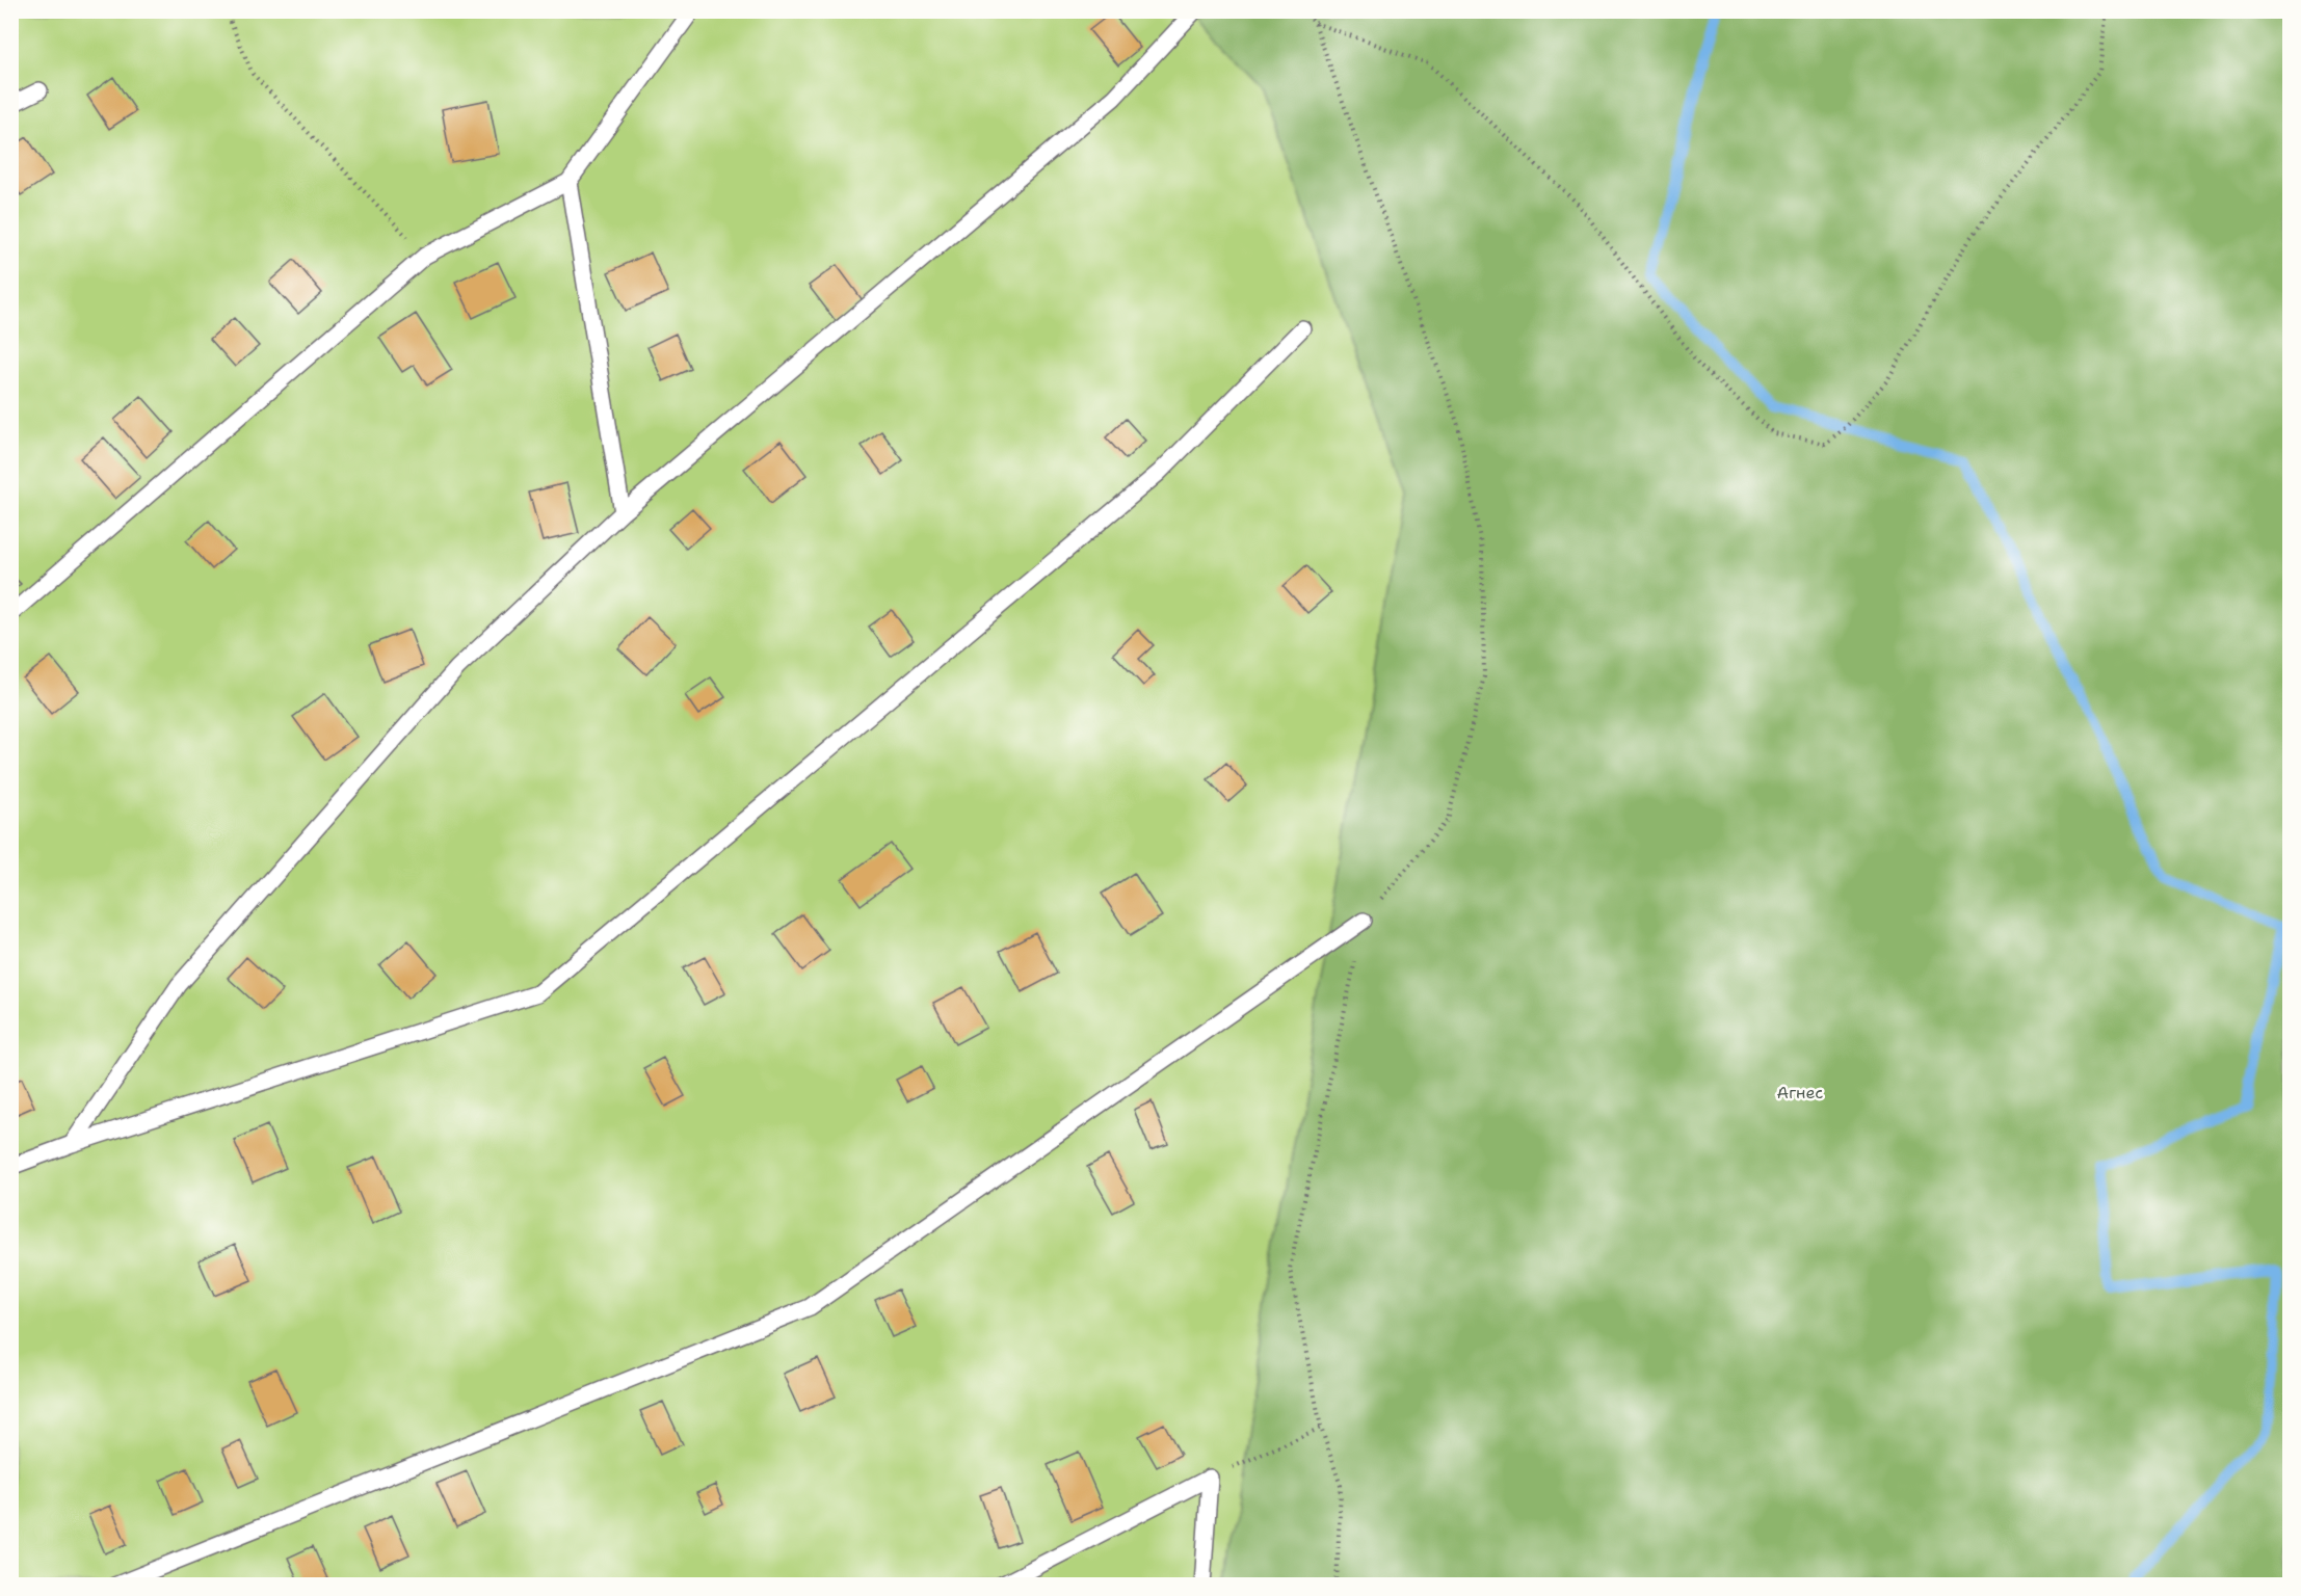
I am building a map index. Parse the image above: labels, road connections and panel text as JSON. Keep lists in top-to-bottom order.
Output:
{
  "parks": ["Агнес"]
}
